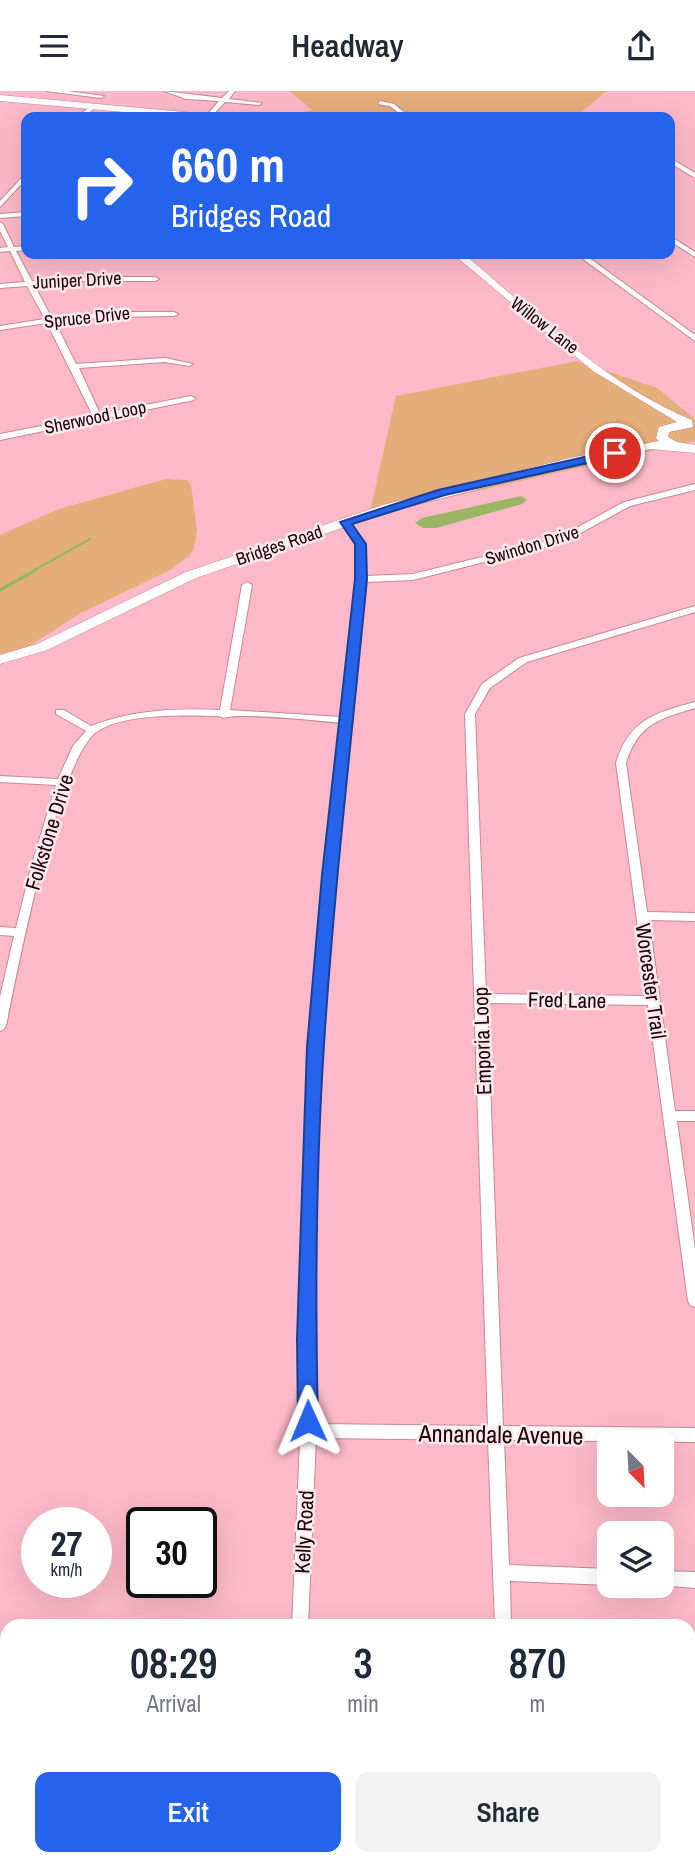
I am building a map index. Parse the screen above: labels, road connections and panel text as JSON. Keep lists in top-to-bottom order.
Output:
{
  "streets": {
    "street": [
      "Juniper Drive",
      "Spruce Drive",
      "Willow Lane",
      "Sherwood Loop",
      "Bridges Road",
      "Swindon Drive",
      "Folkstone Drive",
      "Worcester Trail",
      "Fred Lane",
      "Emporia Loop",
      "Annandale Avenue",
      "Kelly Road"
    ]
  },
  "crossings": [
    ["Willow Lane", "Bridges Road"],
    ["Bridges Road", "Kelly Road"],
    ["Swindon Drive", "Kelly Road"],
    ["Worcester Trail", "Fred Lane"],
    ["Fred Lane", "Emporia Loop"],
    ["Emporia Loop", "Annandale Avenue"],
    ["Annandale Avenue", "Kelly Road"]
  ],
  "north": "bottom right",
  "page": {
    "header": "Headway",
    "turn": ["660 m", "Bridges Road"],
    "speed": "27 km/h",
    "limit": "30",
    "eta": [
      "08:29",
      "Arrival",
      "3",
      "min",
      "870",
      "m"
    ],
    "buttons": ["Exit", "Share"]
  }
}
